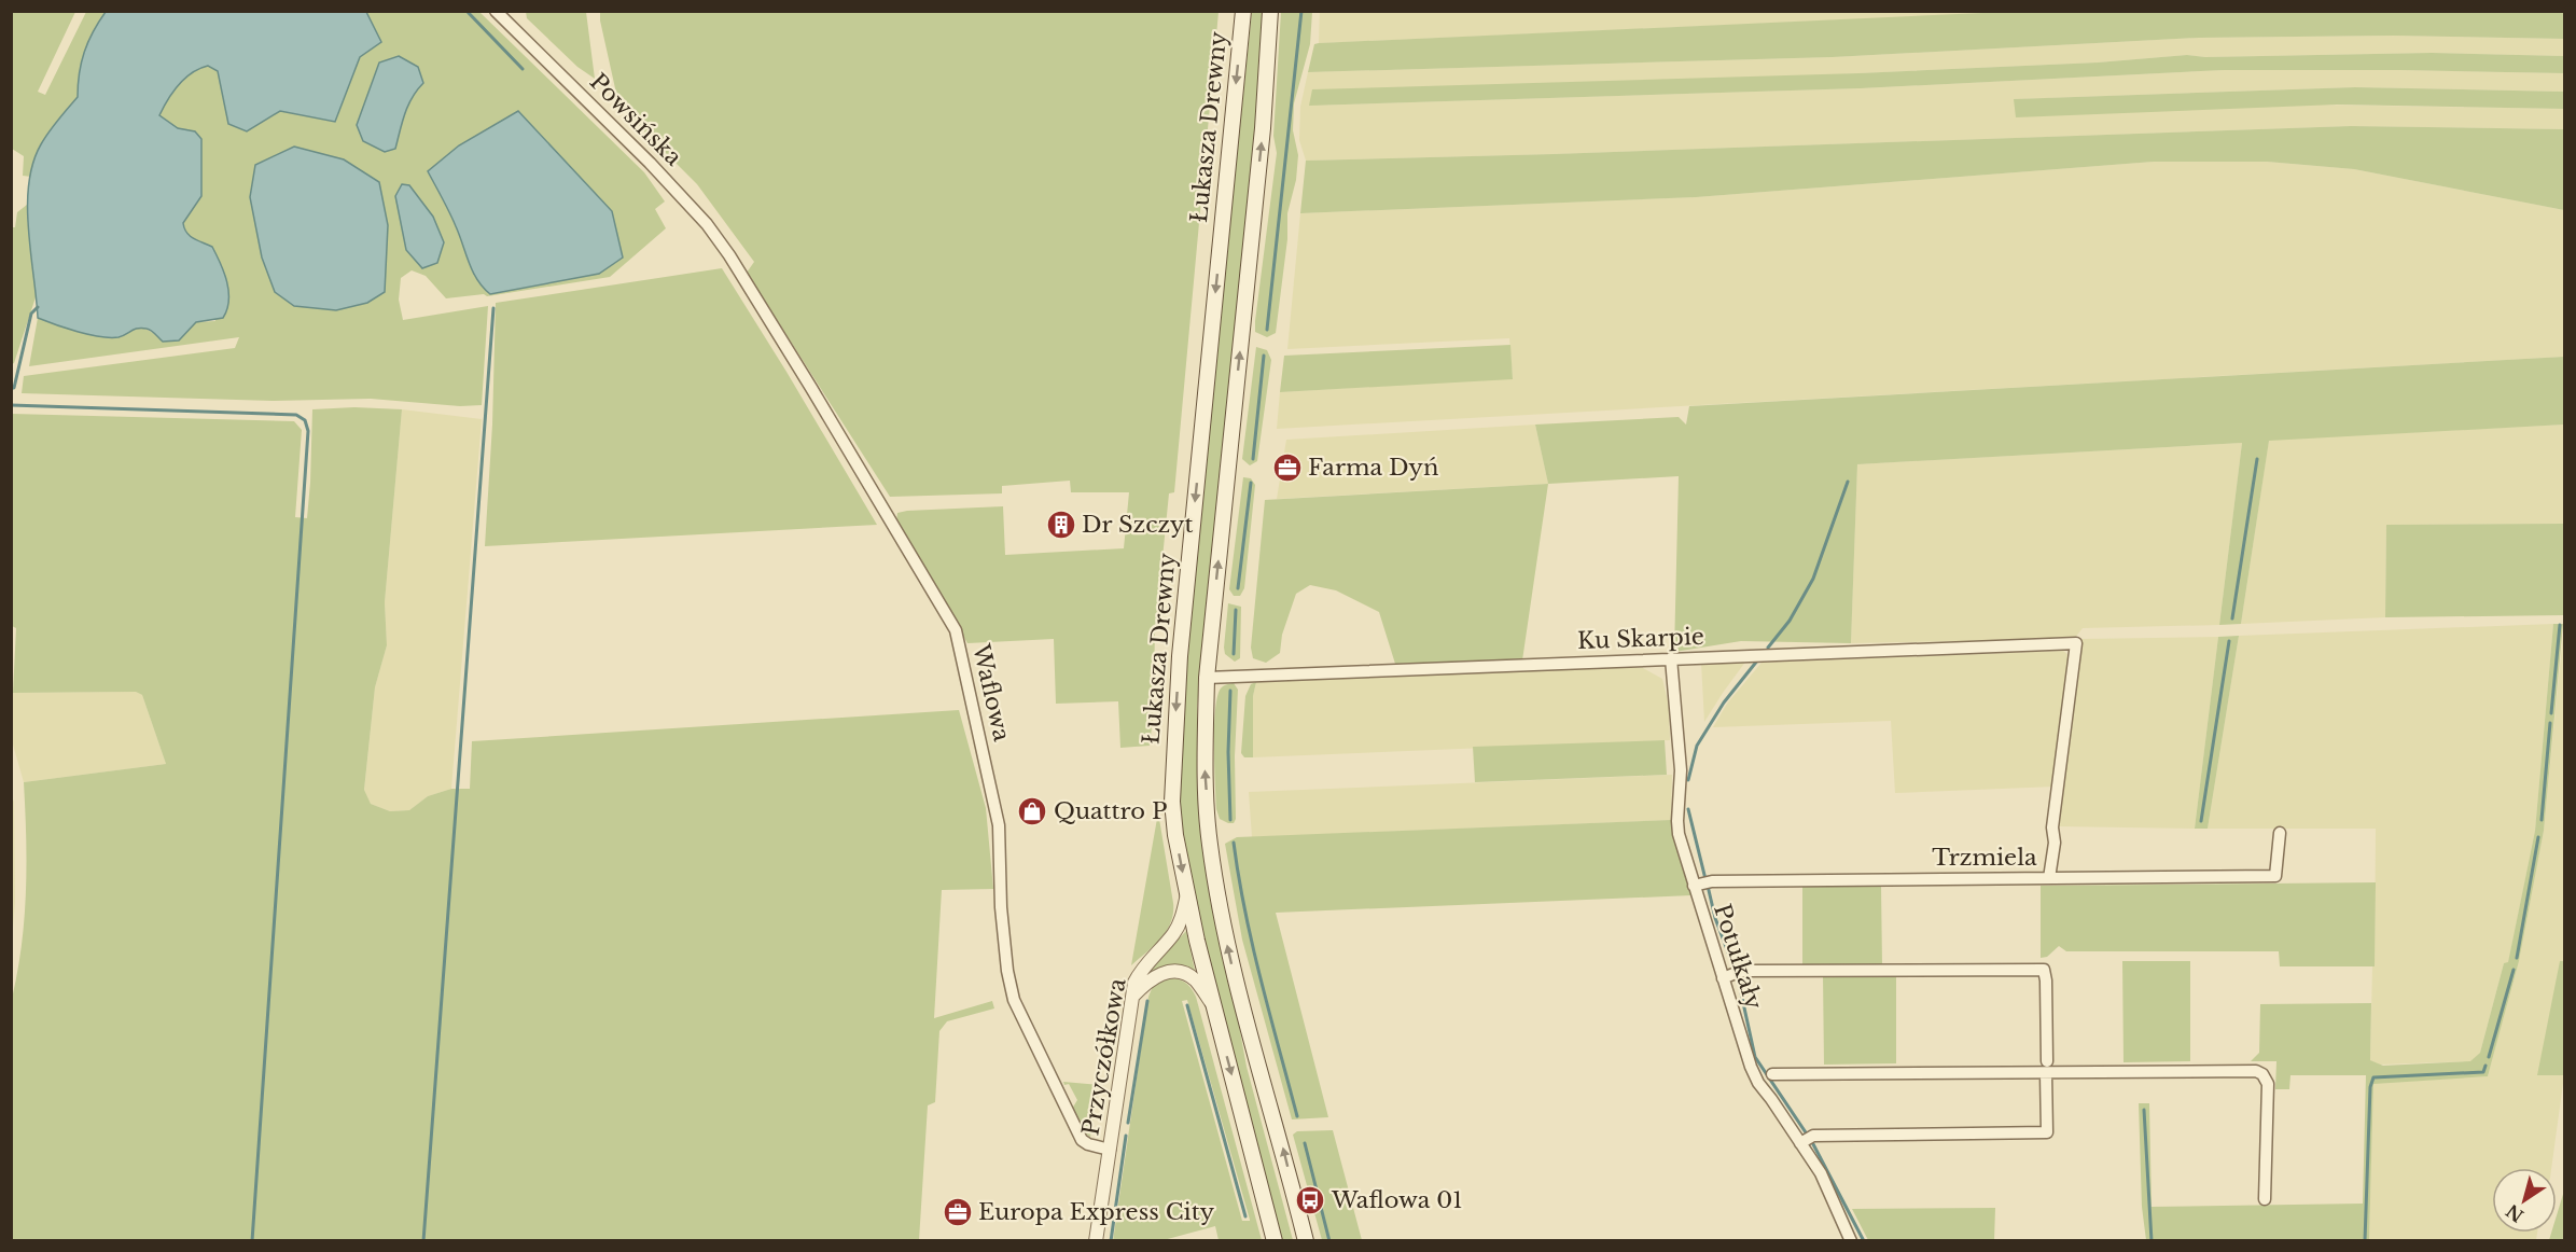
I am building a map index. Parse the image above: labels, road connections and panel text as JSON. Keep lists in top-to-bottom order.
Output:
{
  "streets": {
    "main road": ["Łukasza Drewny"],
    "street": [
      "Powsińska",
      "Ku Skarpie",
      "Waflowa",
      "Trzmiela",
      "Potułkały",
      "Przyczółkowa"
    ]
  },
  "crossings": [
    ["Powsińska", "Waflowa"],
    ["Łukasza Drewny", "Przyczółkowa"],
    ["Ku Skarpie", "Trzmiela"],
    ["Ku Skarpie", "Potułkały"],
    ["Waflowa", "Przyczółkowa"],
    ["Trzmiela", "Potułkały"]
  ],
  "places": {
    "office": ["Farma Dyń", "Europa Express City"],
    "building": ["Dr Szczyt"],
    "shop": ["Quattro P"],
    "bus stop": ["Waflowa 01"]
  },
  "north": "bottom left"
}
